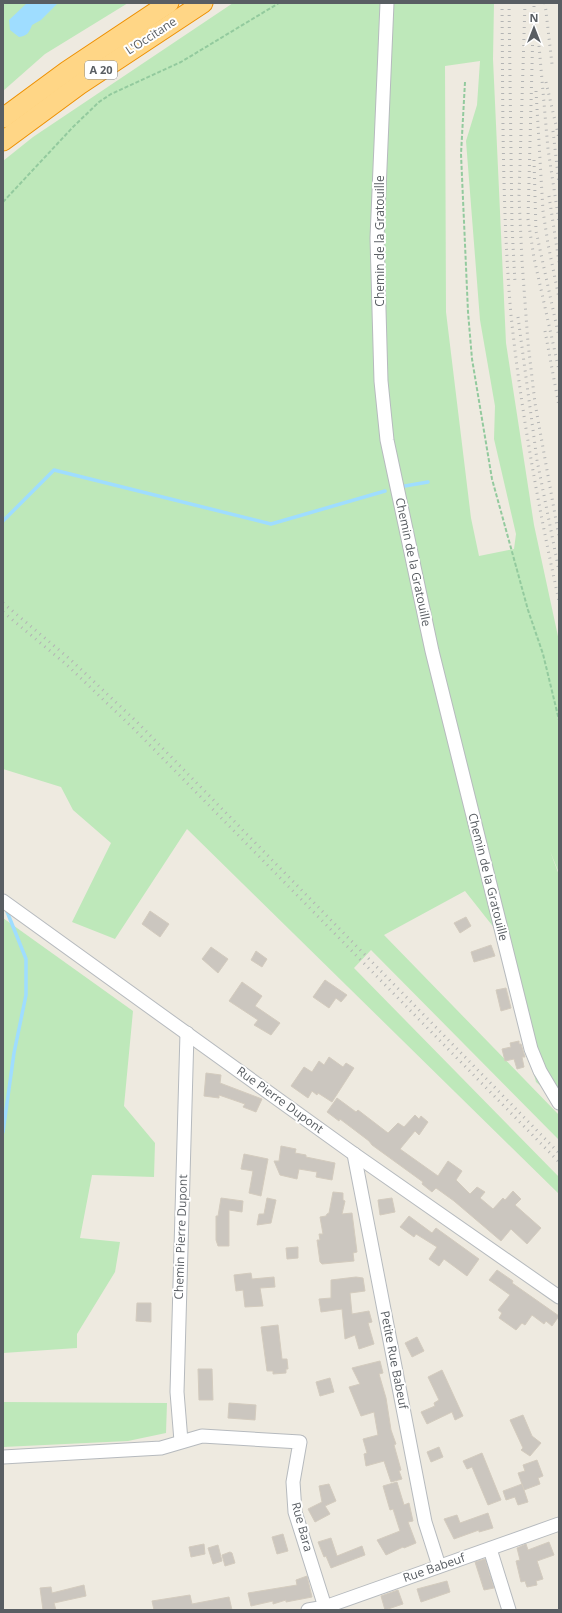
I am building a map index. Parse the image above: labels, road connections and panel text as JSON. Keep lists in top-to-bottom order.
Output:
{
  "streets": {
    "highway": ["L'Occitane", "A 20"],
    "street": [
      "Chemin de la Gratouille",
      "Rue Pierre Dupont",
      "Chemin Pierre Dupont",
      "Petite Rue Babeuf",
      "Rue Bara",
      "Rue Babeuf"
    ]
  },
  "crossings": [
    ["Rue Pierre Dupont", "Chemin Pierre Dupont"],
    ["Rue Pierre Dupont", "Petite Rue Babeuf"],
    ["Chemin Pierre Dupont", "Rue Bara"],
    ["Petite Rue Babeuf", "Rue Babeuf"],
    ["Rue Bara", "Rue Babeuf"]
  ],
  "north": "top"
}
